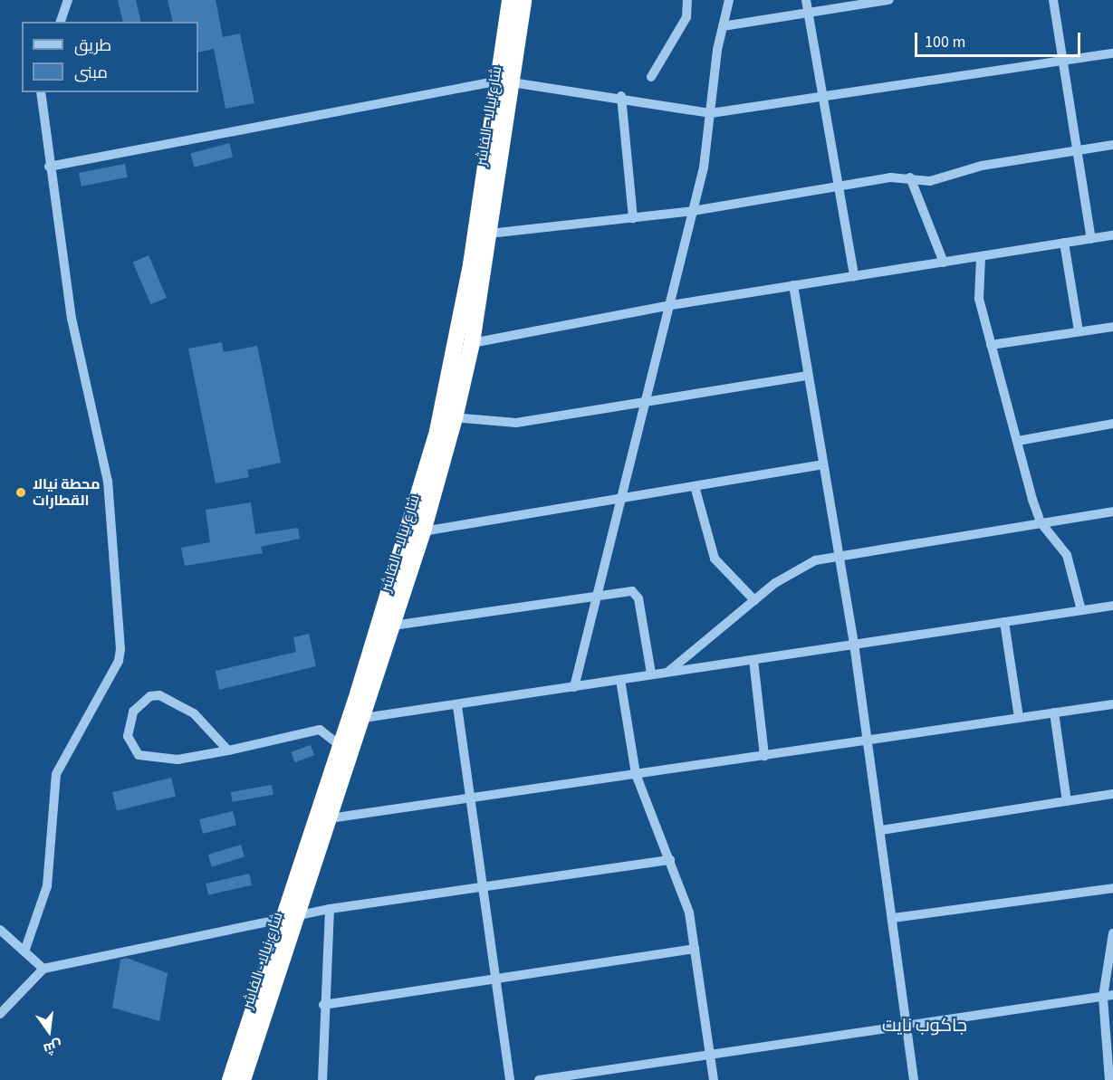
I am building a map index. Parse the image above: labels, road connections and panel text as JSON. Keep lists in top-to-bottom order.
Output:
{
  "streets": {
    "highway": ["شارع نيالا - الفاشر"]
  },
  "districts": ["جاكوب نايت"],
  "places": ["محطة نيالا القطارات"],
  "legend": ["طريق", "مبنى"],
  "scale_bar": "100 m",
  "north": "bottom"
}
